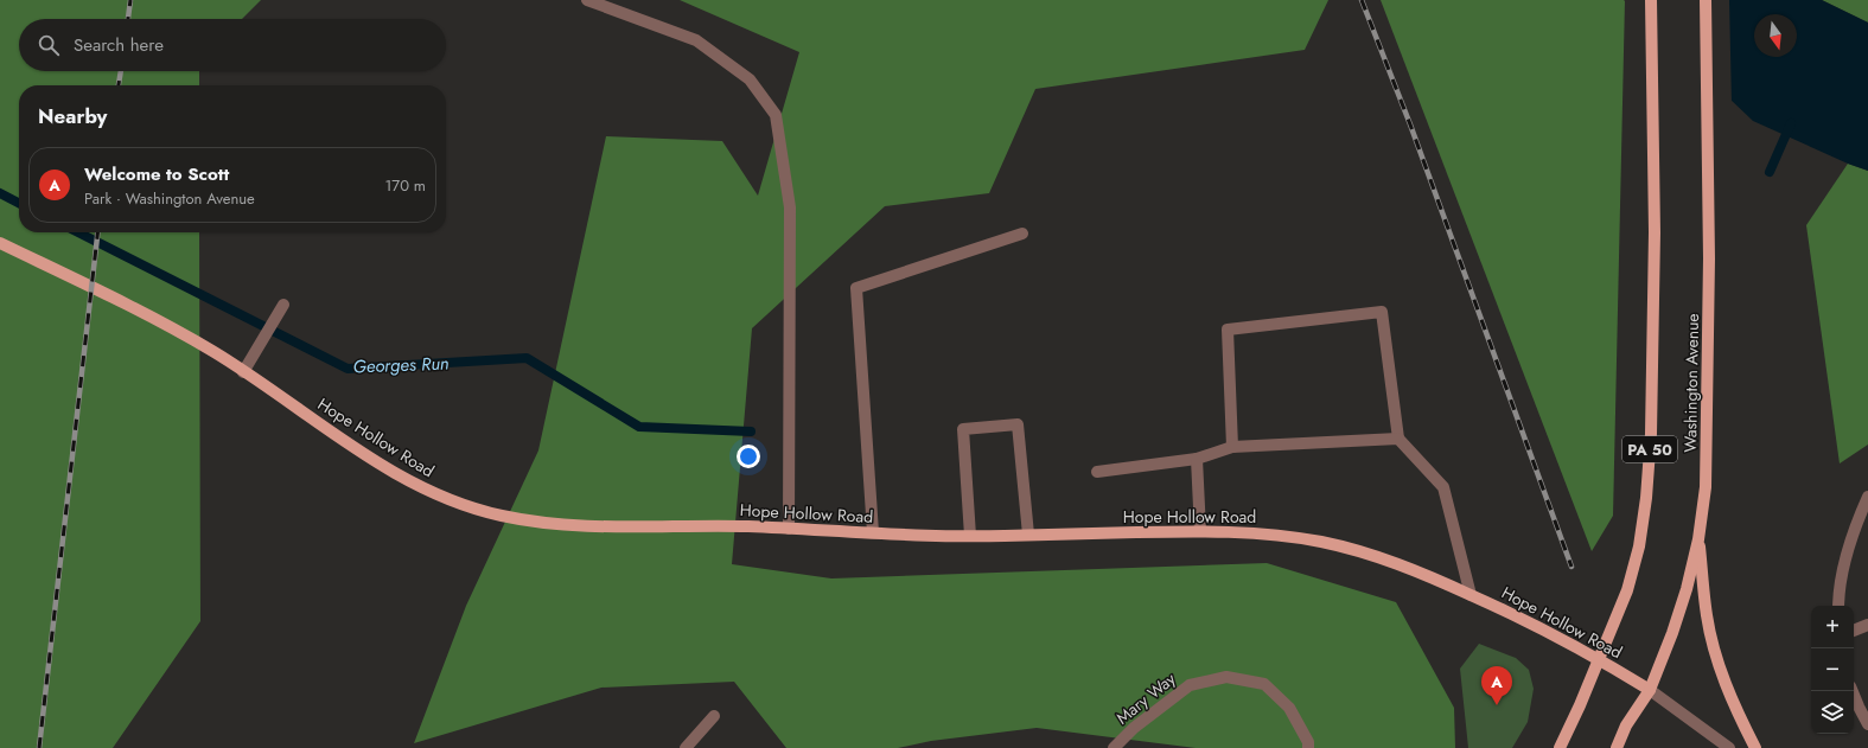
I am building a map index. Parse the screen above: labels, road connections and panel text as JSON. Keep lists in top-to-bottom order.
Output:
{
  "streets": {
    "main road": ["Washington Avenue", "Hope Hollow Road", "PA 50"],
    "street": ["Mary Way"]
  },
  "crossings": [
    ["Washington Avenue", "Hope Hollow Road"],
    ["Hope Hollow Road", "PA 50"]
  ],
  "water": ["Georges Run"],
  "north": "bottom",
  "page": {
    "search": "Search here",
    "heading": "Nearby",
    "list": [
      {
        "mark": "A",
        "name": "Welcome to Scott",
        "note": "Park · Washington Avenue",
        "value": "170 m"
      }
    ],
    "map_buttons": ["+", "−"],
    "pins": "A"
  }
}
